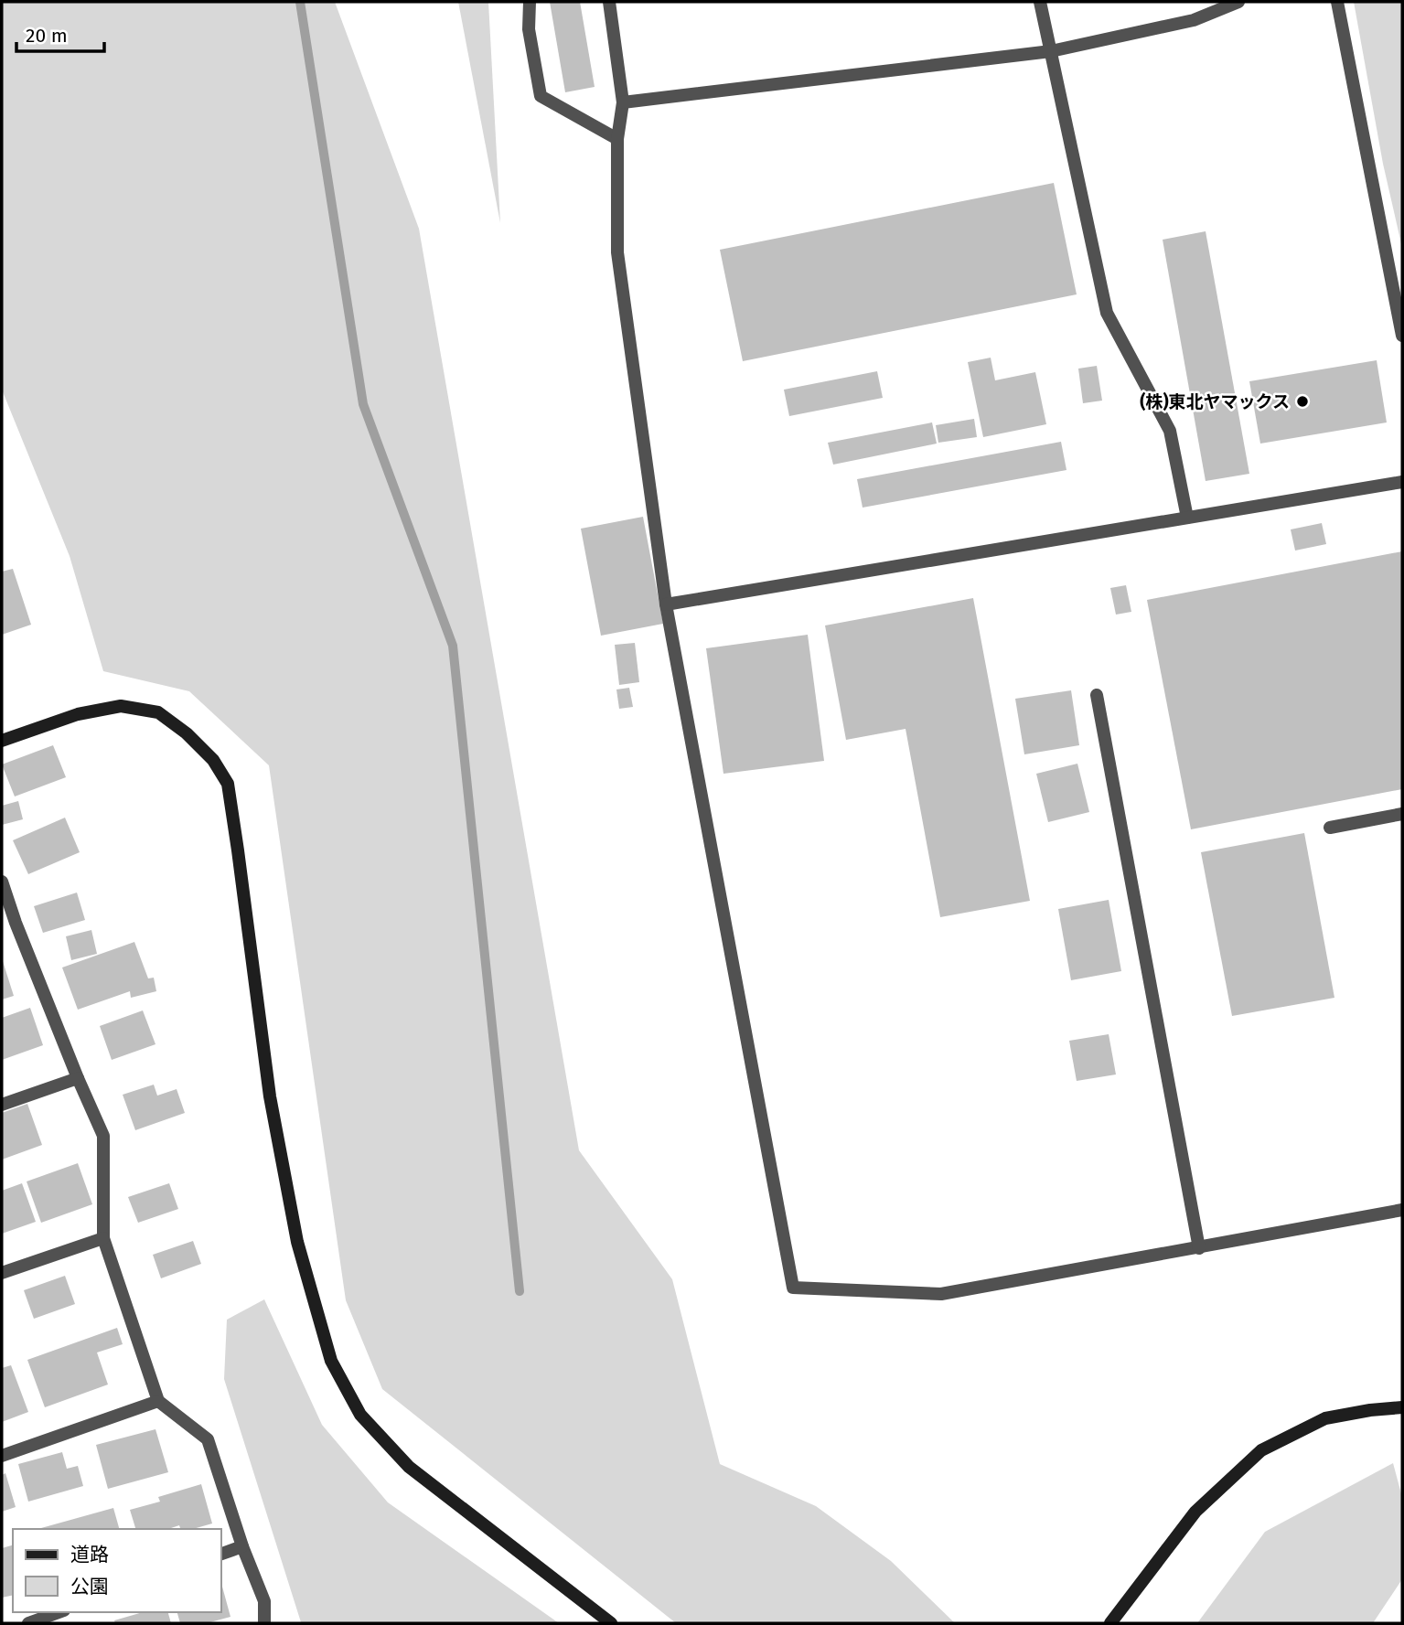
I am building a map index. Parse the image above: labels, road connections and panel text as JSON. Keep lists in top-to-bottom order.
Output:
{
  "places": ["(株)東北ヤマックス"],
  "legend": ["道路", "公園"],
  "scale_bar": "20 m"
}
